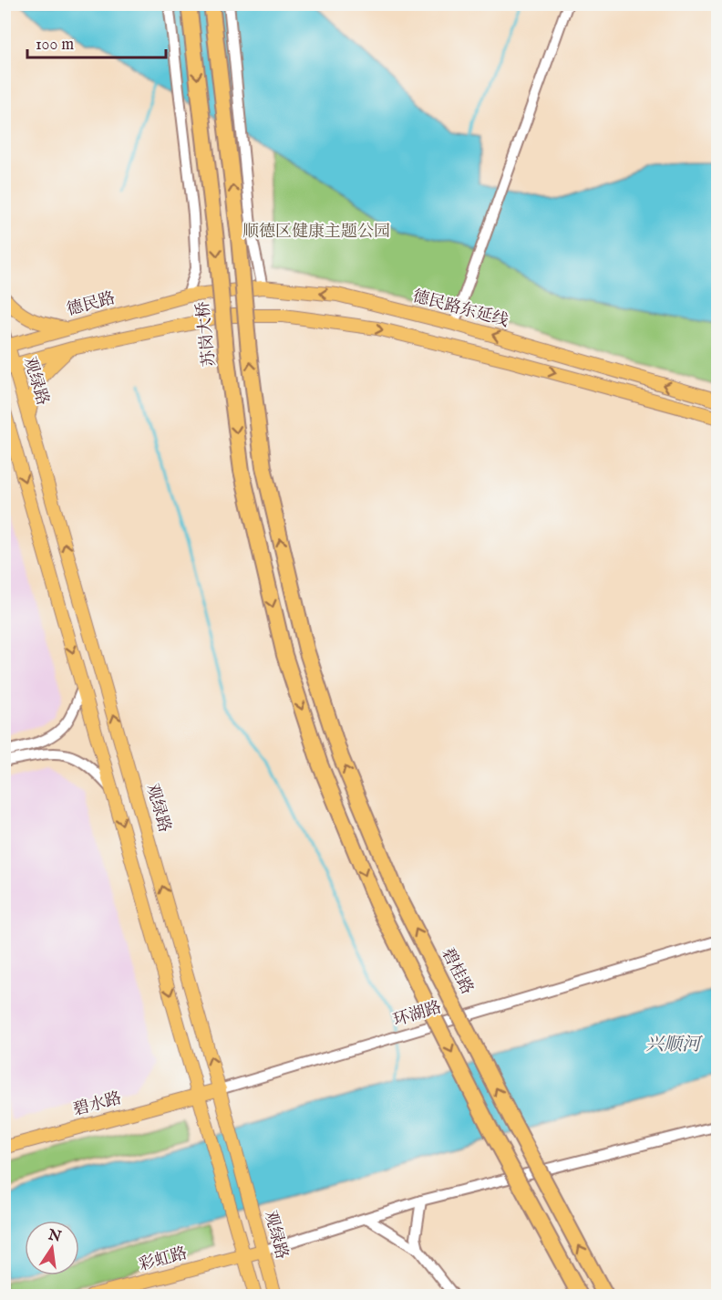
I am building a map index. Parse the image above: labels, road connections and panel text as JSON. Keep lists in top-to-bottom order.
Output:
{
  "streets": {
    "highway": ["苏岗大桥", "碧桂路"],
    "main road": [
      "德民路",
      "德民路东延线",
      "观绿路",
      "碧水路",
      "彩虹路"
    ],
    "street": ["环湖路"]
  },
  "crossings": [
    ["德民路", "德民路东延线"],
    ["德民路", "观绿路"],
    ["观绿路", "环湖路"],
    ["观绿路", "碧水路"],
    ["观绿路", "彩虹路"],
    ["环湖路", "碧水路"]
  ],
  "one_way": ["苏岗大桥", "观绿路"],
  "water": ["兴顺河"],
  "parks": ["顺德区健康主题公园"],
  "scale_bar": "100 m",
  "north": "top"
}
